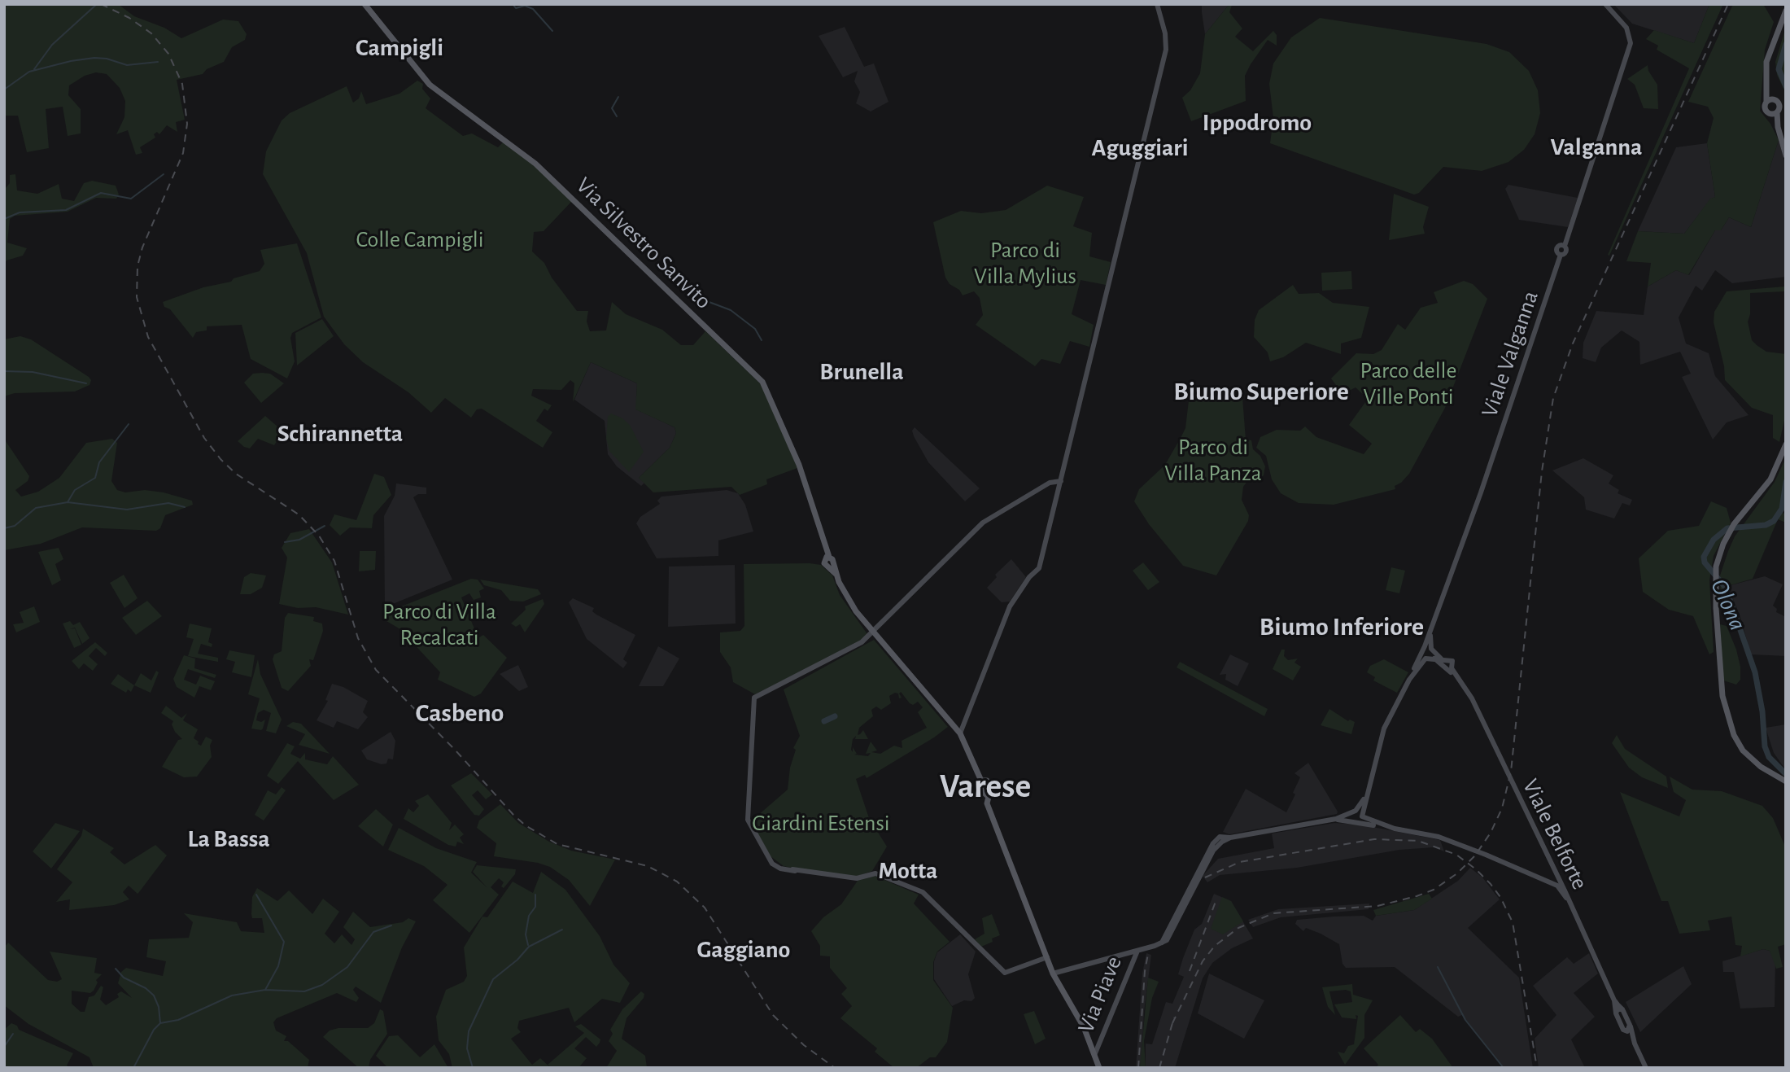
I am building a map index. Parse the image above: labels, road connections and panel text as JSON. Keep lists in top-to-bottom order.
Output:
{
  "streets": {
    "main road": [
      "Via Silvestro Sanvito",
      "Viale Valganna",
      "Viale Belforte",
      "Via Piave"
    ]
  },
  "districts": [
    "Campigli",
    "Ippodromo",
    "Valganna",
    "Aguggiari",
    "Brunella",
    "Biumo Superiore",
    "Schirannetta",
    "Biumo Inferiore",
    "Casbeno",
    "Varese",
    "La Bassa",
    "Motta",
    "Gaggiano"
  ],
  "water": ["Olona"],
  "parks": [
    "Colle Campigli",
    "Parco di Villa Mylius",
    "Parco delle Ville Ponti",
    "Parco di Villa Panza",
    "Parco di Villa Recalcati",
    "Giardini Estensi"
  ]
}
